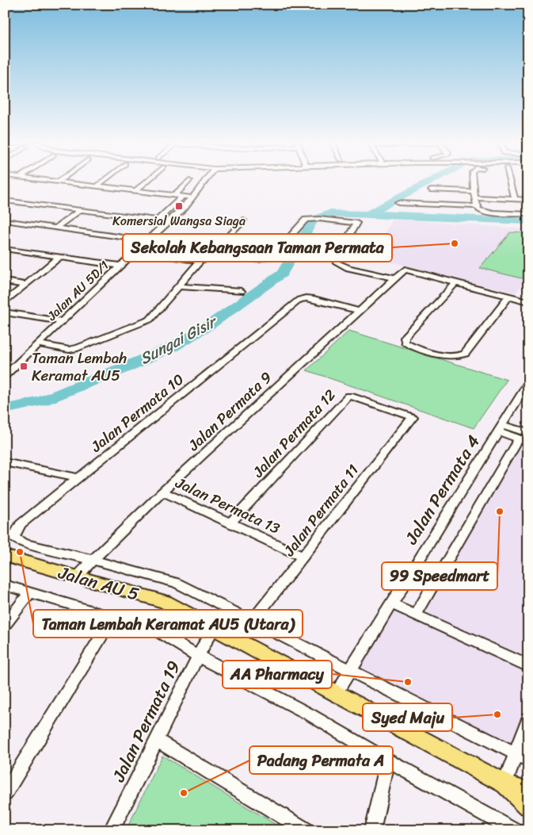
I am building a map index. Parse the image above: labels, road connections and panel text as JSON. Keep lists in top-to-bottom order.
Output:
{
  "streets": {
    "main road": ["Jalan AU 5"],
    "street": [
      "Jalan AU 5D/1",
      "Jalan Permata 9",
      "Jalan Permata 10",
      "Jalan Permata 12",
      "Jalan Permata 4",
      "Jalan Permata 13",
      "Jalan Permata 11",
      "Jalan Permata 19"
    ]
  },
  "crossings": [
    ["Jalan Permata 9", "Jalan Permata 10"],
    ["Jalan Permata 9", "Jalan Permata 13"],
    ["Jalan Permata 9", "Jalan AU 5"],
    ["Jalan Permata 12", "Jalan Permata 13"],
    ["Jalan Permata 12", "Jalan Permata 11"],
    ["Jalan Permata 4", "Jalan AU 5"],
    ["Jalan Permata 13", "Jalan Permata 11"],
    ["Jalan AU 5", "Jalan Permata 19"]
  ],
  "water": ["Sungai Gisir"],
  "places": {
    "transit": ["Komersial Wangsa Siaga", "Taman Lembah Keramat AU5"],
    "other": [
      "Sekolah Kebangsaan Taman Permata",
      "99 Speedmart",
      "Taman Lembah Keramat AU5 (Utara)",
      "AA Pharmacy",
      "Syed Maju",
      "Padang Permata A"
    ]
  }
}
